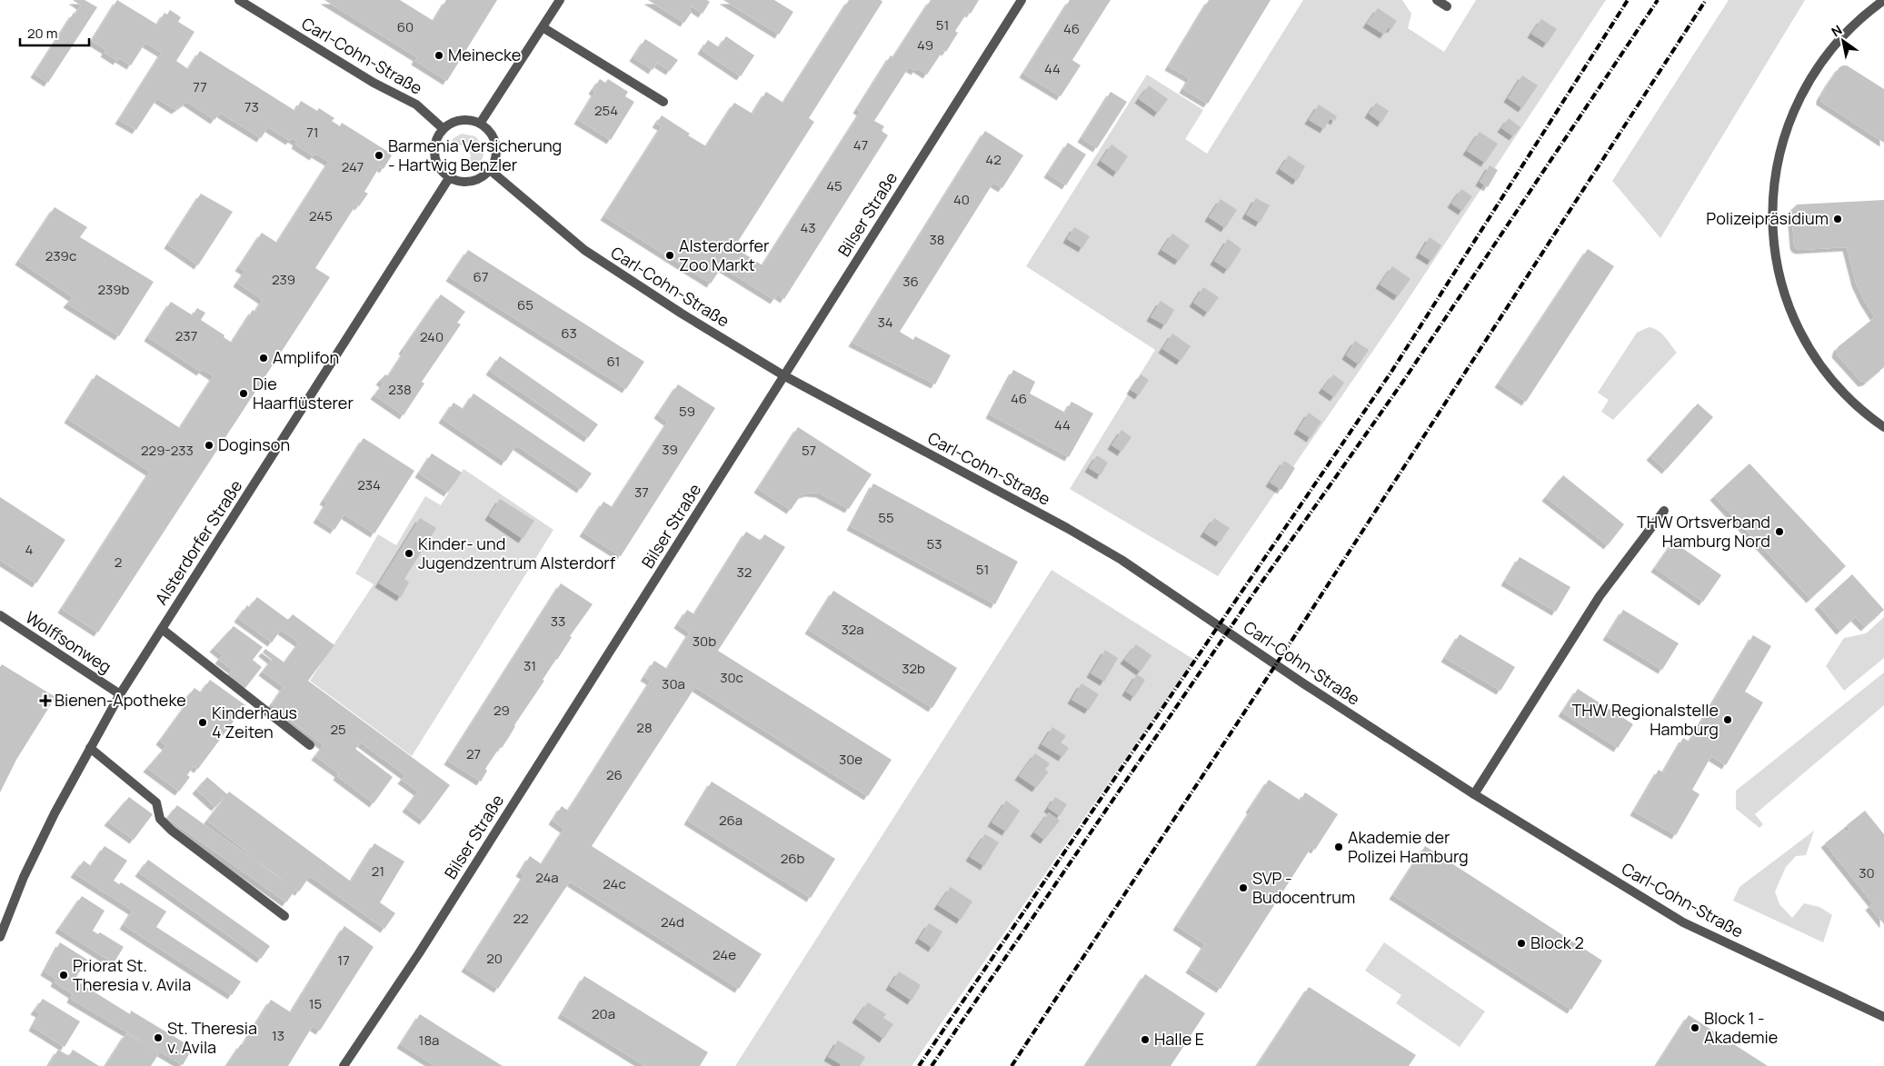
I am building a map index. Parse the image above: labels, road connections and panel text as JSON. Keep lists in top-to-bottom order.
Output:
{
  "streets": {
    "street": [
      "Carl-Cohn-Straße",
      "Bilser Straße",
      "Alsterdorfer Straße",
      "Wolffsonweg"
    ]
  },
  "crossings": [
    ["Carl-Cohn-Straße", "Bilser Straße"],
    ["Carl-Cohn-Straße", "Alsterdorfer Straße"],
    ["Alsterdorfer Straße", "Wolffsonweg"]
  ],
  "places": {
    "other": [
      "Meinecke",
      "Barmenia Versicherung - Hartwig Benzler",
      "Polizeipräsidium",
      "Alsterdorfer Zoo Markt",
      "Amplifon",
      "Die Haarflüsterer",
      "Doginson",
      "THW Ortsverband Hamburg Nord",
      "Kinder- und Jugendzentrum Alsterdorf",
      "THW Regionalstelle Hamburg",
      "Kinderhaus 4 Zeiten",
      "Akademie der Polizei Hamburg",
      "SVP - Budocentrum",
      "Block 2",
      "Priorat St. Theresia v. Avila",
      "Block 1 - Akademie",
      "St. Theresia v. Avila",
      "Halle E"
    ],
    "health": ["Bienen-Apotheke"]
  },
  "house_numbers": [
    "51",
    "60",
    "46",
    "49",
    "44",
    "77",
    "73",
    "254",
    "71",
    "47",
    "42",
    "247",
    "45",
    "40",
    "245",
    "43",
    "38",
    "239c",
    "67",
    "239",
    "36",
    "239b",
    "65",
    "34",
    "63",
    "237",
    "240",
    "61",
    "238",
    "46",
    "59",
    "44",
    "39",
    "229-233",
    "57",
    "234",
    "37",
    "55",
    "53",
    "4",
    "2",
    "51",
    "32",
    "33",
    "32a",
    "30b",
    "31",
    "32b",
    "30c",
    "30a",
    "29",
    "28",
    "25",
    "27",
    "30e",
    "26",
    "26a",
    "26b",
    "21",
    "30",
    "24a",
    "24c",
    "22",
    "24d",
    "24e",
    "20",
    "17",
    "15",
    "20a",
    "13",
    "18a"
  ],
  "scale_bar": "20 m",
  "north": "top left"
}
